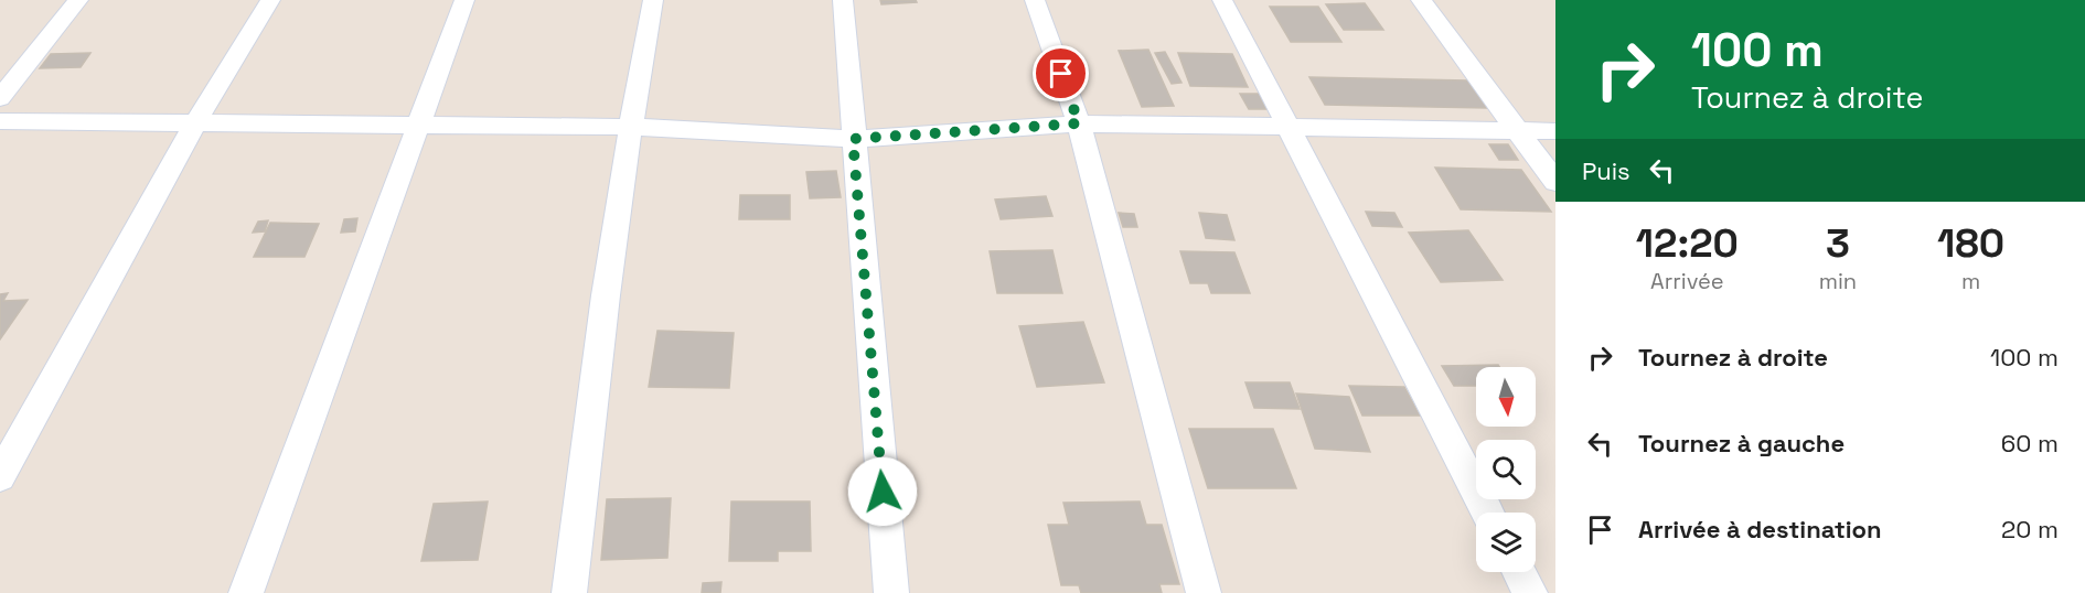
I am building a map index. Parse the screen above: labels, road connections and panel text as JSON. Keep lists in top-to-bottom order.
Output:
{
  "north": "bottom",
  "page": {
    "turn": ["100 m", "Tournez à droite"],
    "then": "Puis",
    "eta": [
      "12:20",
      "Arrivée",
      "3",
      "min",
      "180",
      "m"
    ],
    "list": [
      {
        "name": "Tournez à droite",
        "value": "100 m"
      },
      {
        "name": "Tournez à gauche",
        "value": "60 m"
      },
      {
        "name": "Arrivée à destination",
        "value": "20 m"
      }
    ]
  }
}
